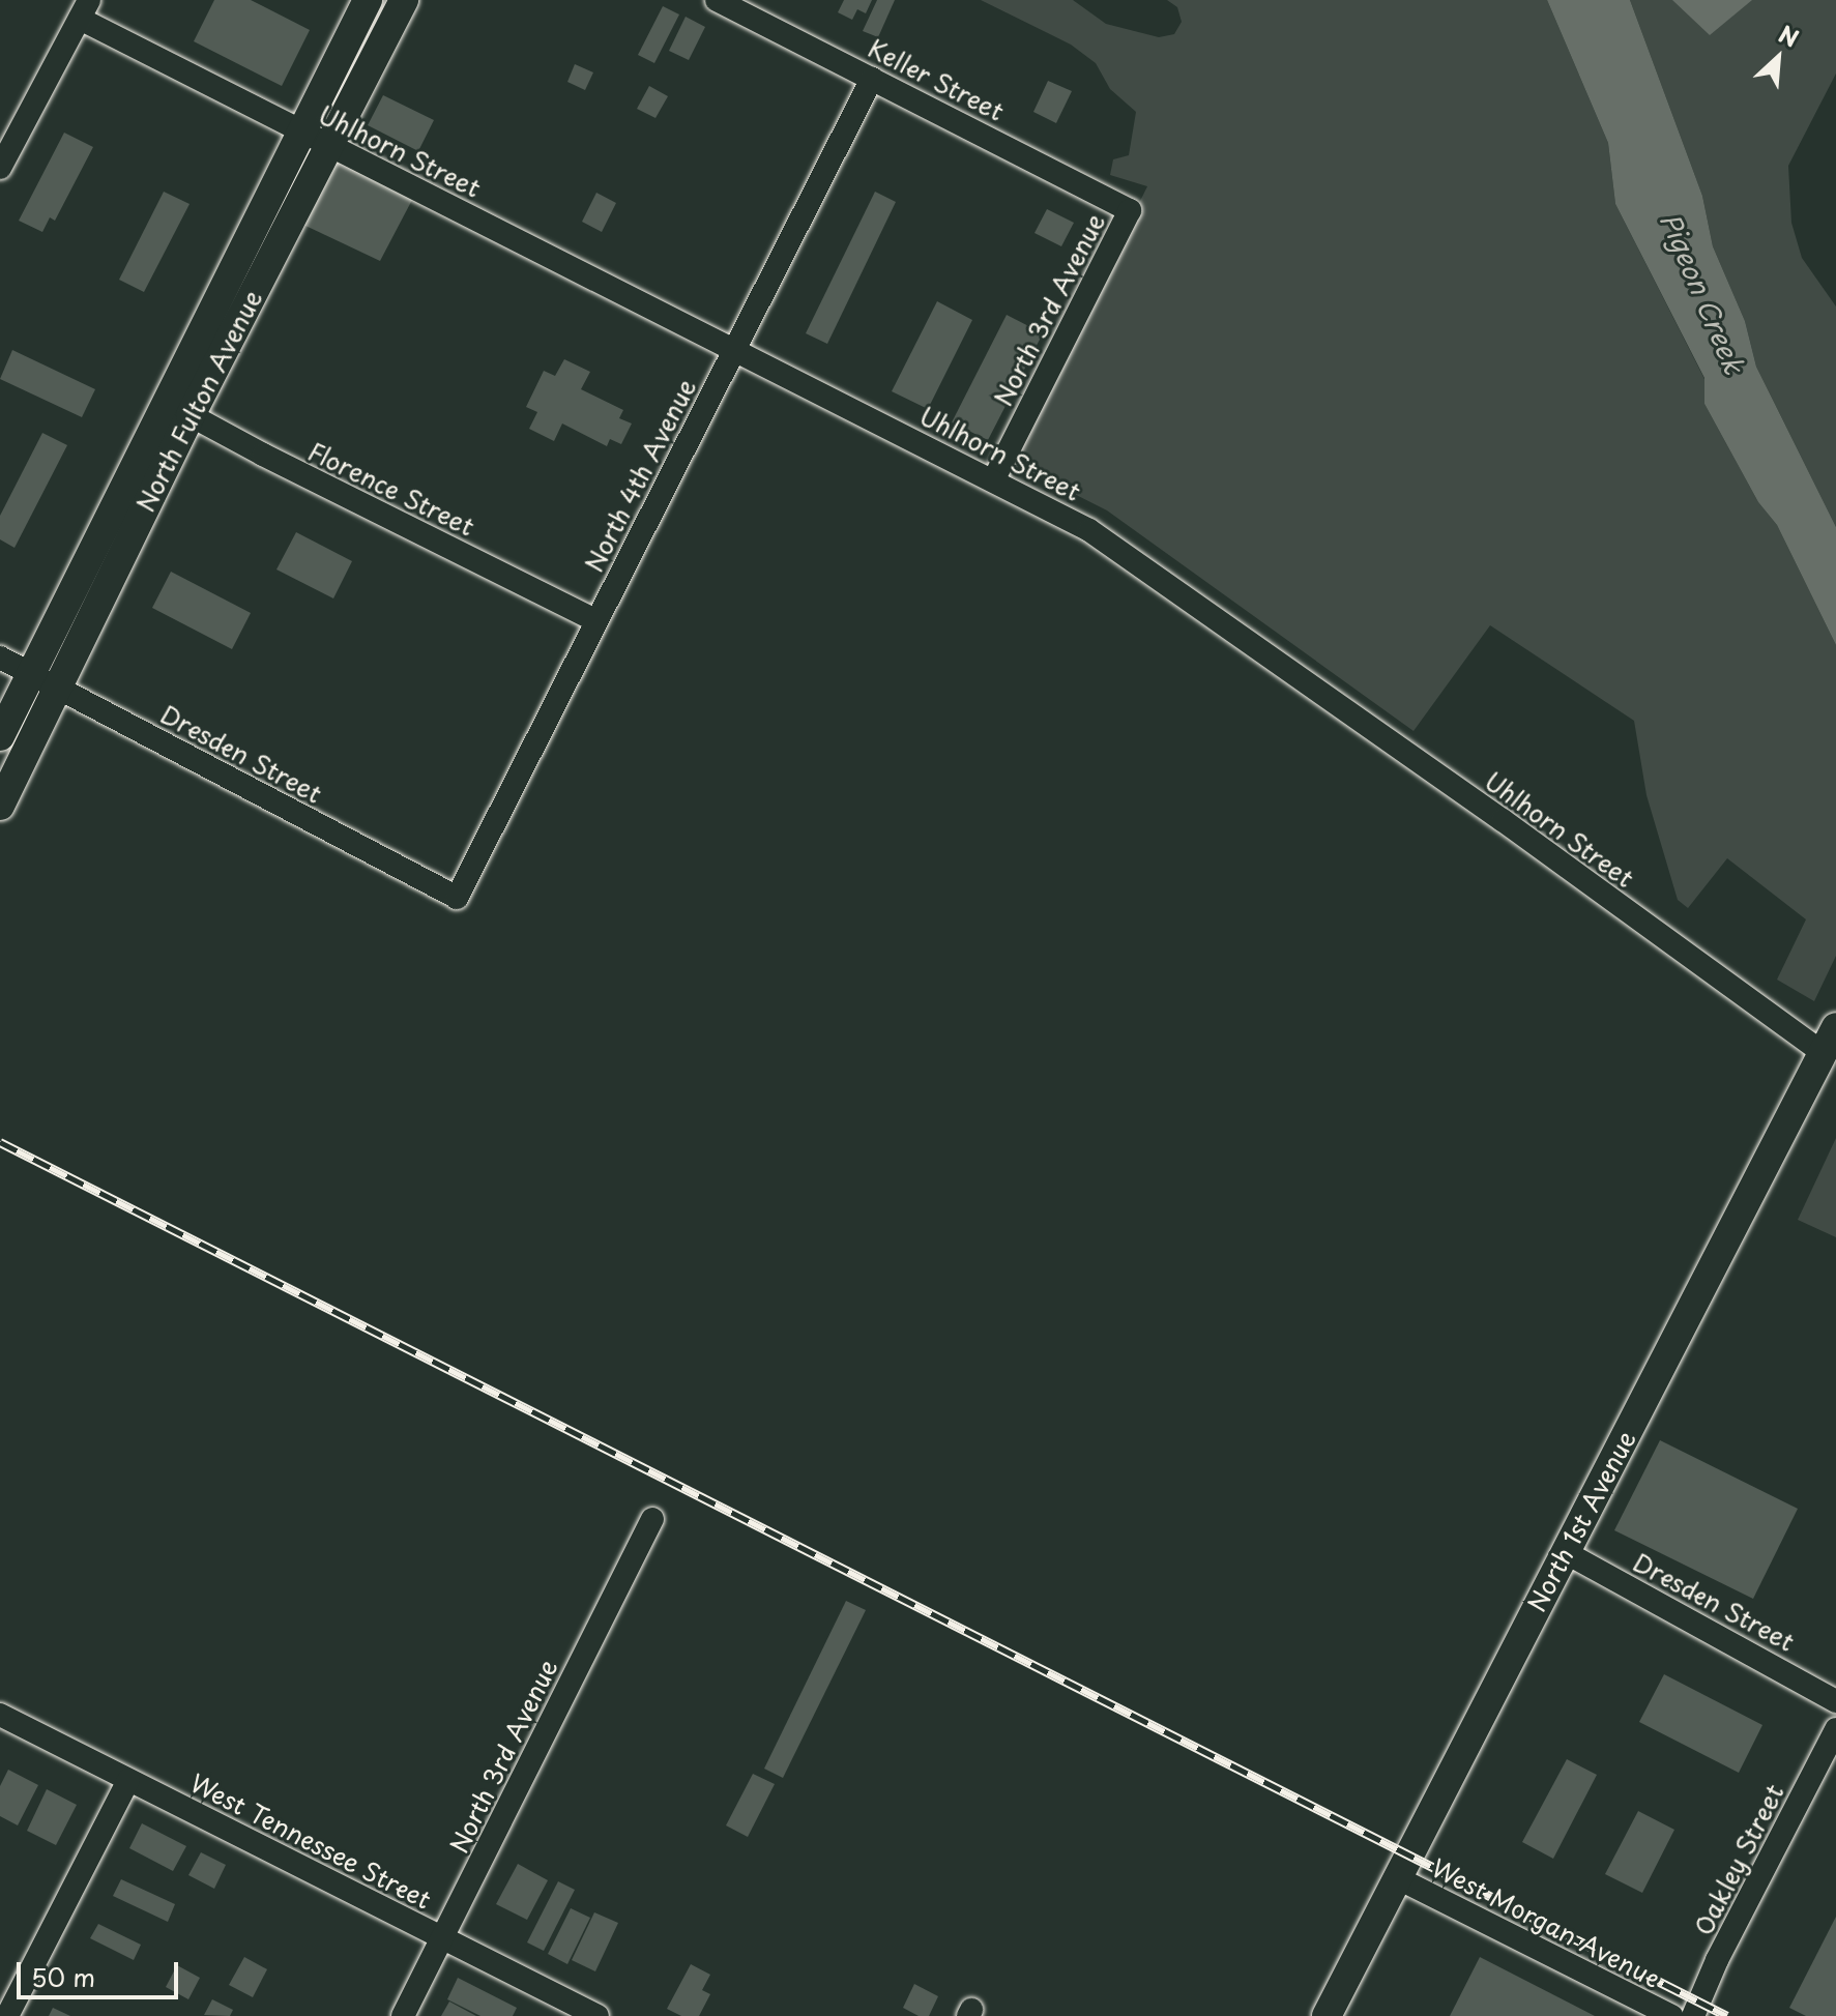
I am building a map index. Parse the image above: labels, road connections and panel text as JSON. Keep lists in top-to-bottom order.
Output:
{
  "streets": {
    "main road": ["North Fulton Avenue", "North 1st Avenue"],
    "street": [
      "Keller Street",
      "Uhlhorn Street",
      "North 3rd Avenue",
      "North 4th Avenue",
      "Florence Street",
      "Dresden Street",
      "West Tennessee Street",
      "Oakley Street",
      "West Morgan Avenue"
    ]
  },
  "crossings": [
    ["Keller Street", "North 3rd Avenue"],
    ["Keller Street", "North 4th Avenue"],
    ["Uhlhorn Street", "North 3rd Avenue"],
    ["Uhlhorn Street", "North Fulton Avenue"],
    ["Uhlhorn Street", "North 4th Avenue"],
    ["Uhlhorn Street", "North 1st Avenue"],
    ["North 3rd Avenue", "West Tennessee Street"],
    ["North Fulton Avenue", "Florence Street"],
    ["North Fulton Avenue", "Dresden Street"],
    ["North 4th Avenue", "Florence Street"],
    ["North 4th Avenue", "Dresden Street"],
    ["Dresden Street", "North 1st Avenue"],
    ["North 1st Avenue", "West Morgan Avenue"]
  ],
  "water": ["Pigeon Creek"],
  "scale_bar": "50 m",
  "north": "top right"
}
